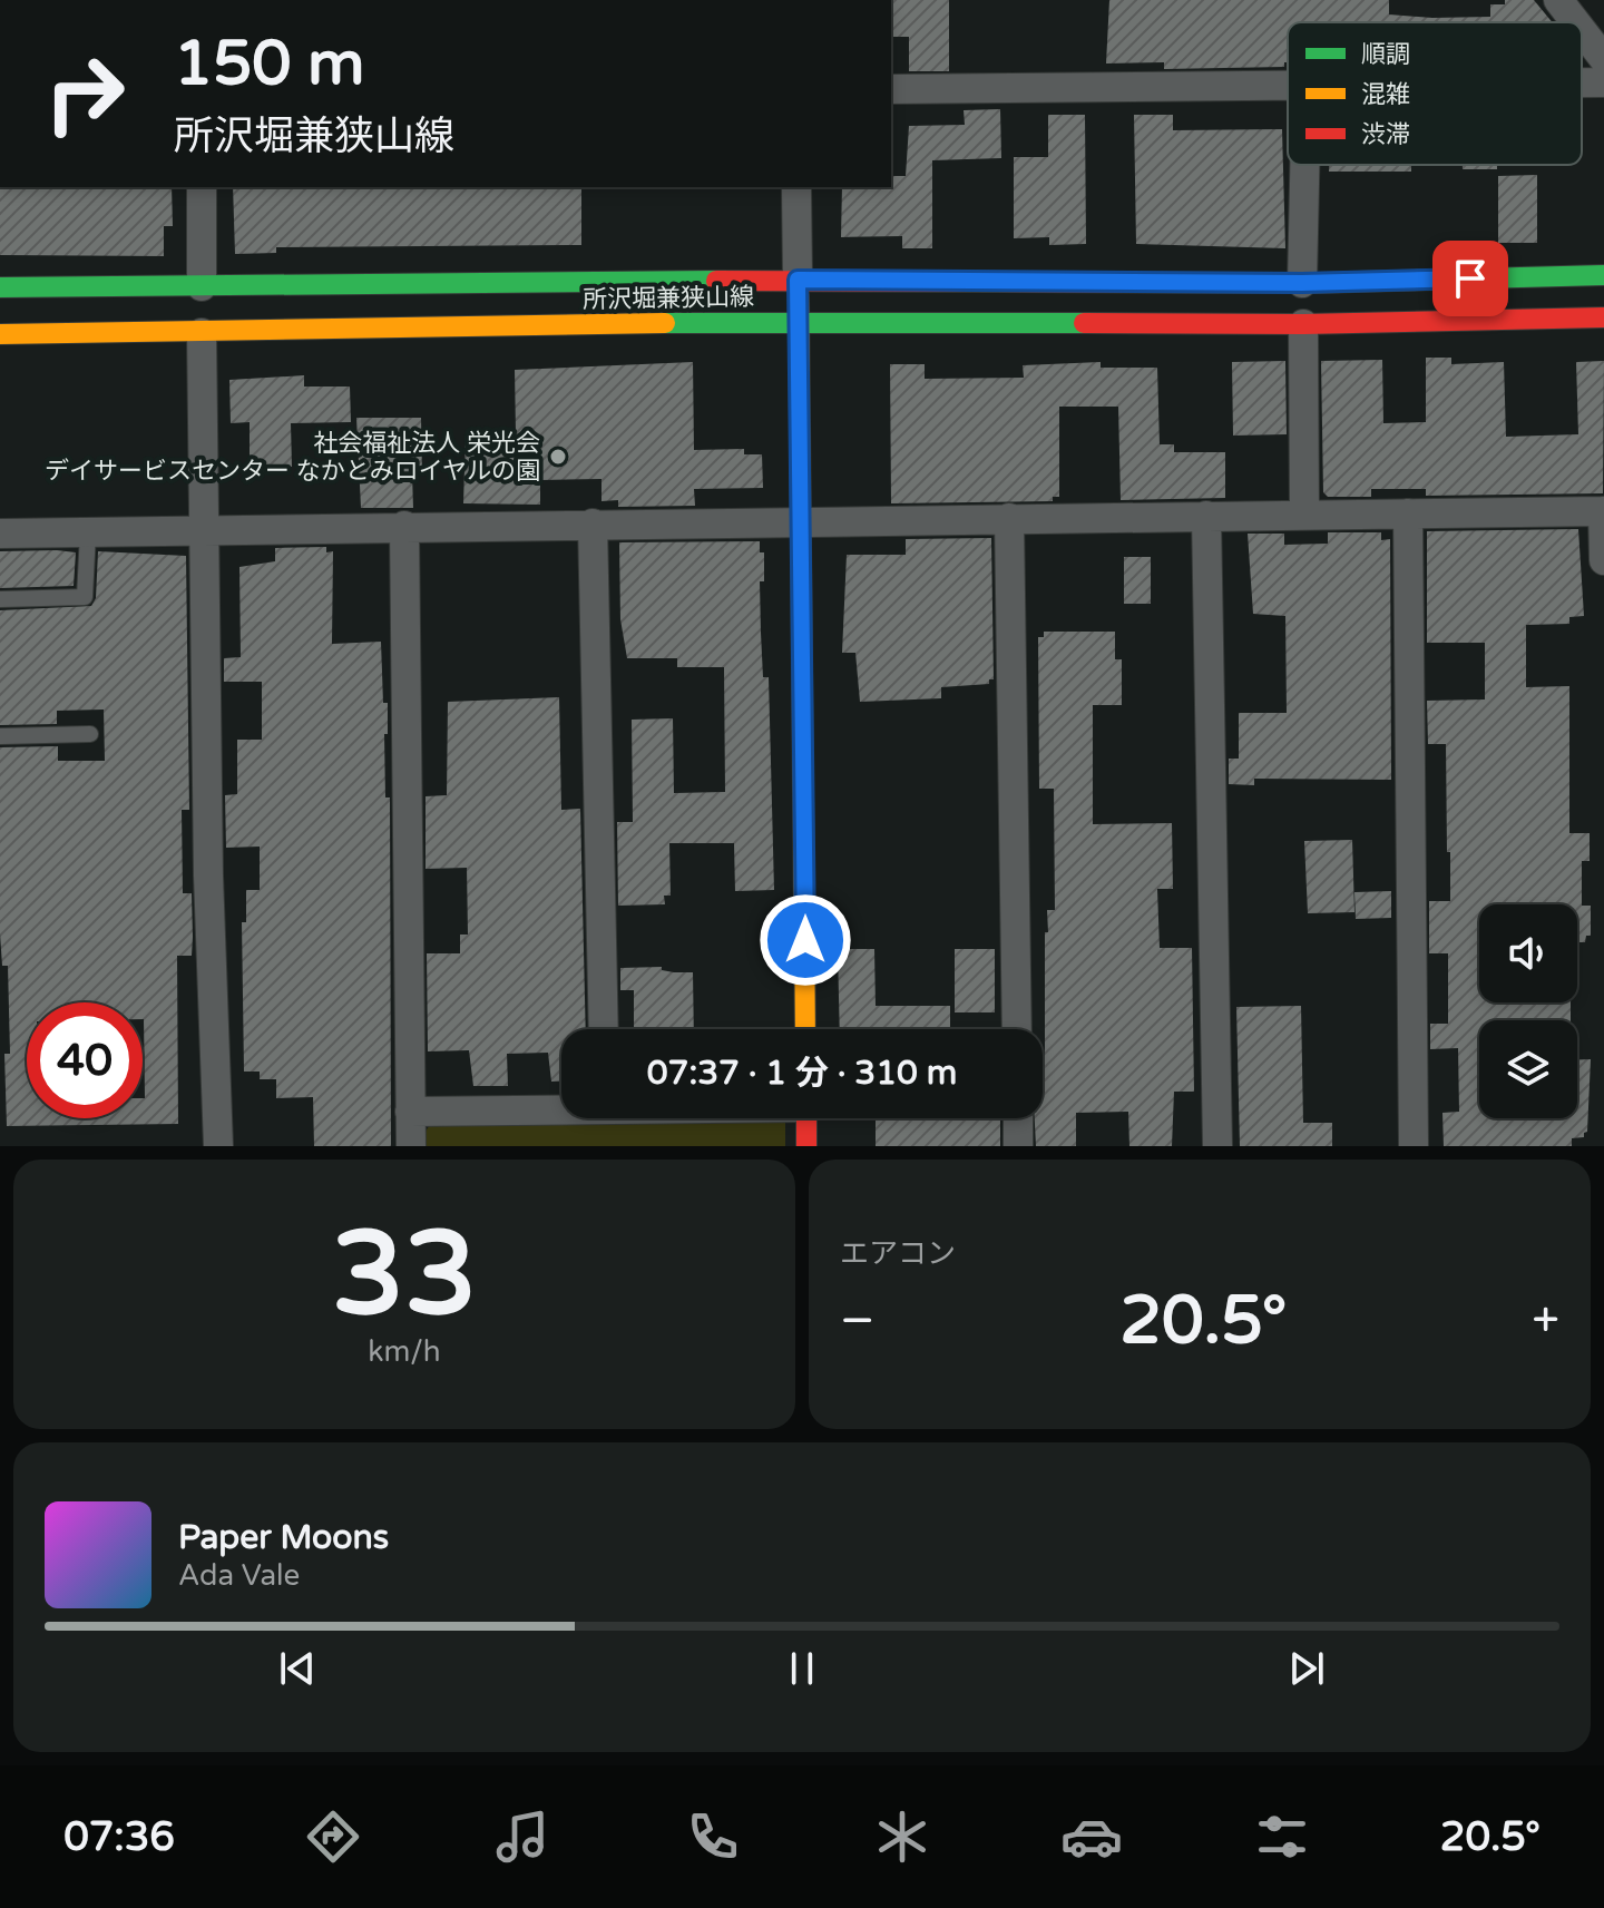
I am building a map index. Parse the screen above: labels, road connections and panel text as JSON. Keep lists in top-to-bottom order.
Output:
{
  "streets": {
    "main road": ["所沢堀兼狭山線"]
  },
  "places": ["社会福祉法人 栄光会 デイサービスセンター なかとみロイヤルの園"],
  "legend": ["順調", "混雑", "渋滞"],
  "page": {
    "turn": ["150 m", "所沢堀兼狭山線"],
    "limit": "40",
    "trip": "07:37 · 1 分 · 310 m",
    "tile": [
      ["33", "km/h"],
      "エアコン"
    ],
    "heat": ["−", "20.5°", "+"],
    "song": ["Paper Moons", "Ada Vale"],
    "tabs": ["07:36", "20.5°"]
  }
}
